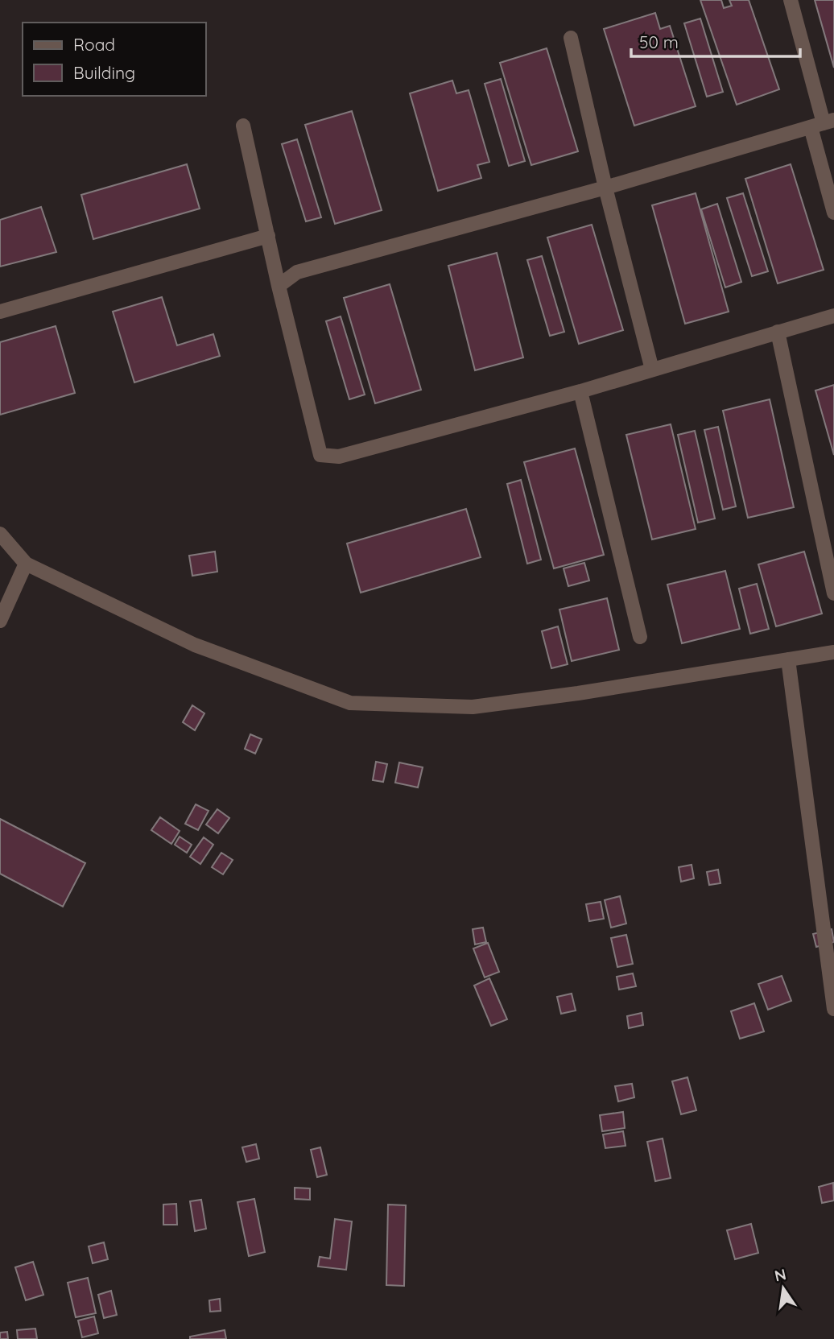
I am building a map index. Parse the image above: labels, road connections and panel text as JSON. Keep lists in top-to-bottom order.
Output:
{
  "legend": ["Road", "Building"],
  "scale_bar": "50 m",
  "north": "top"
}
